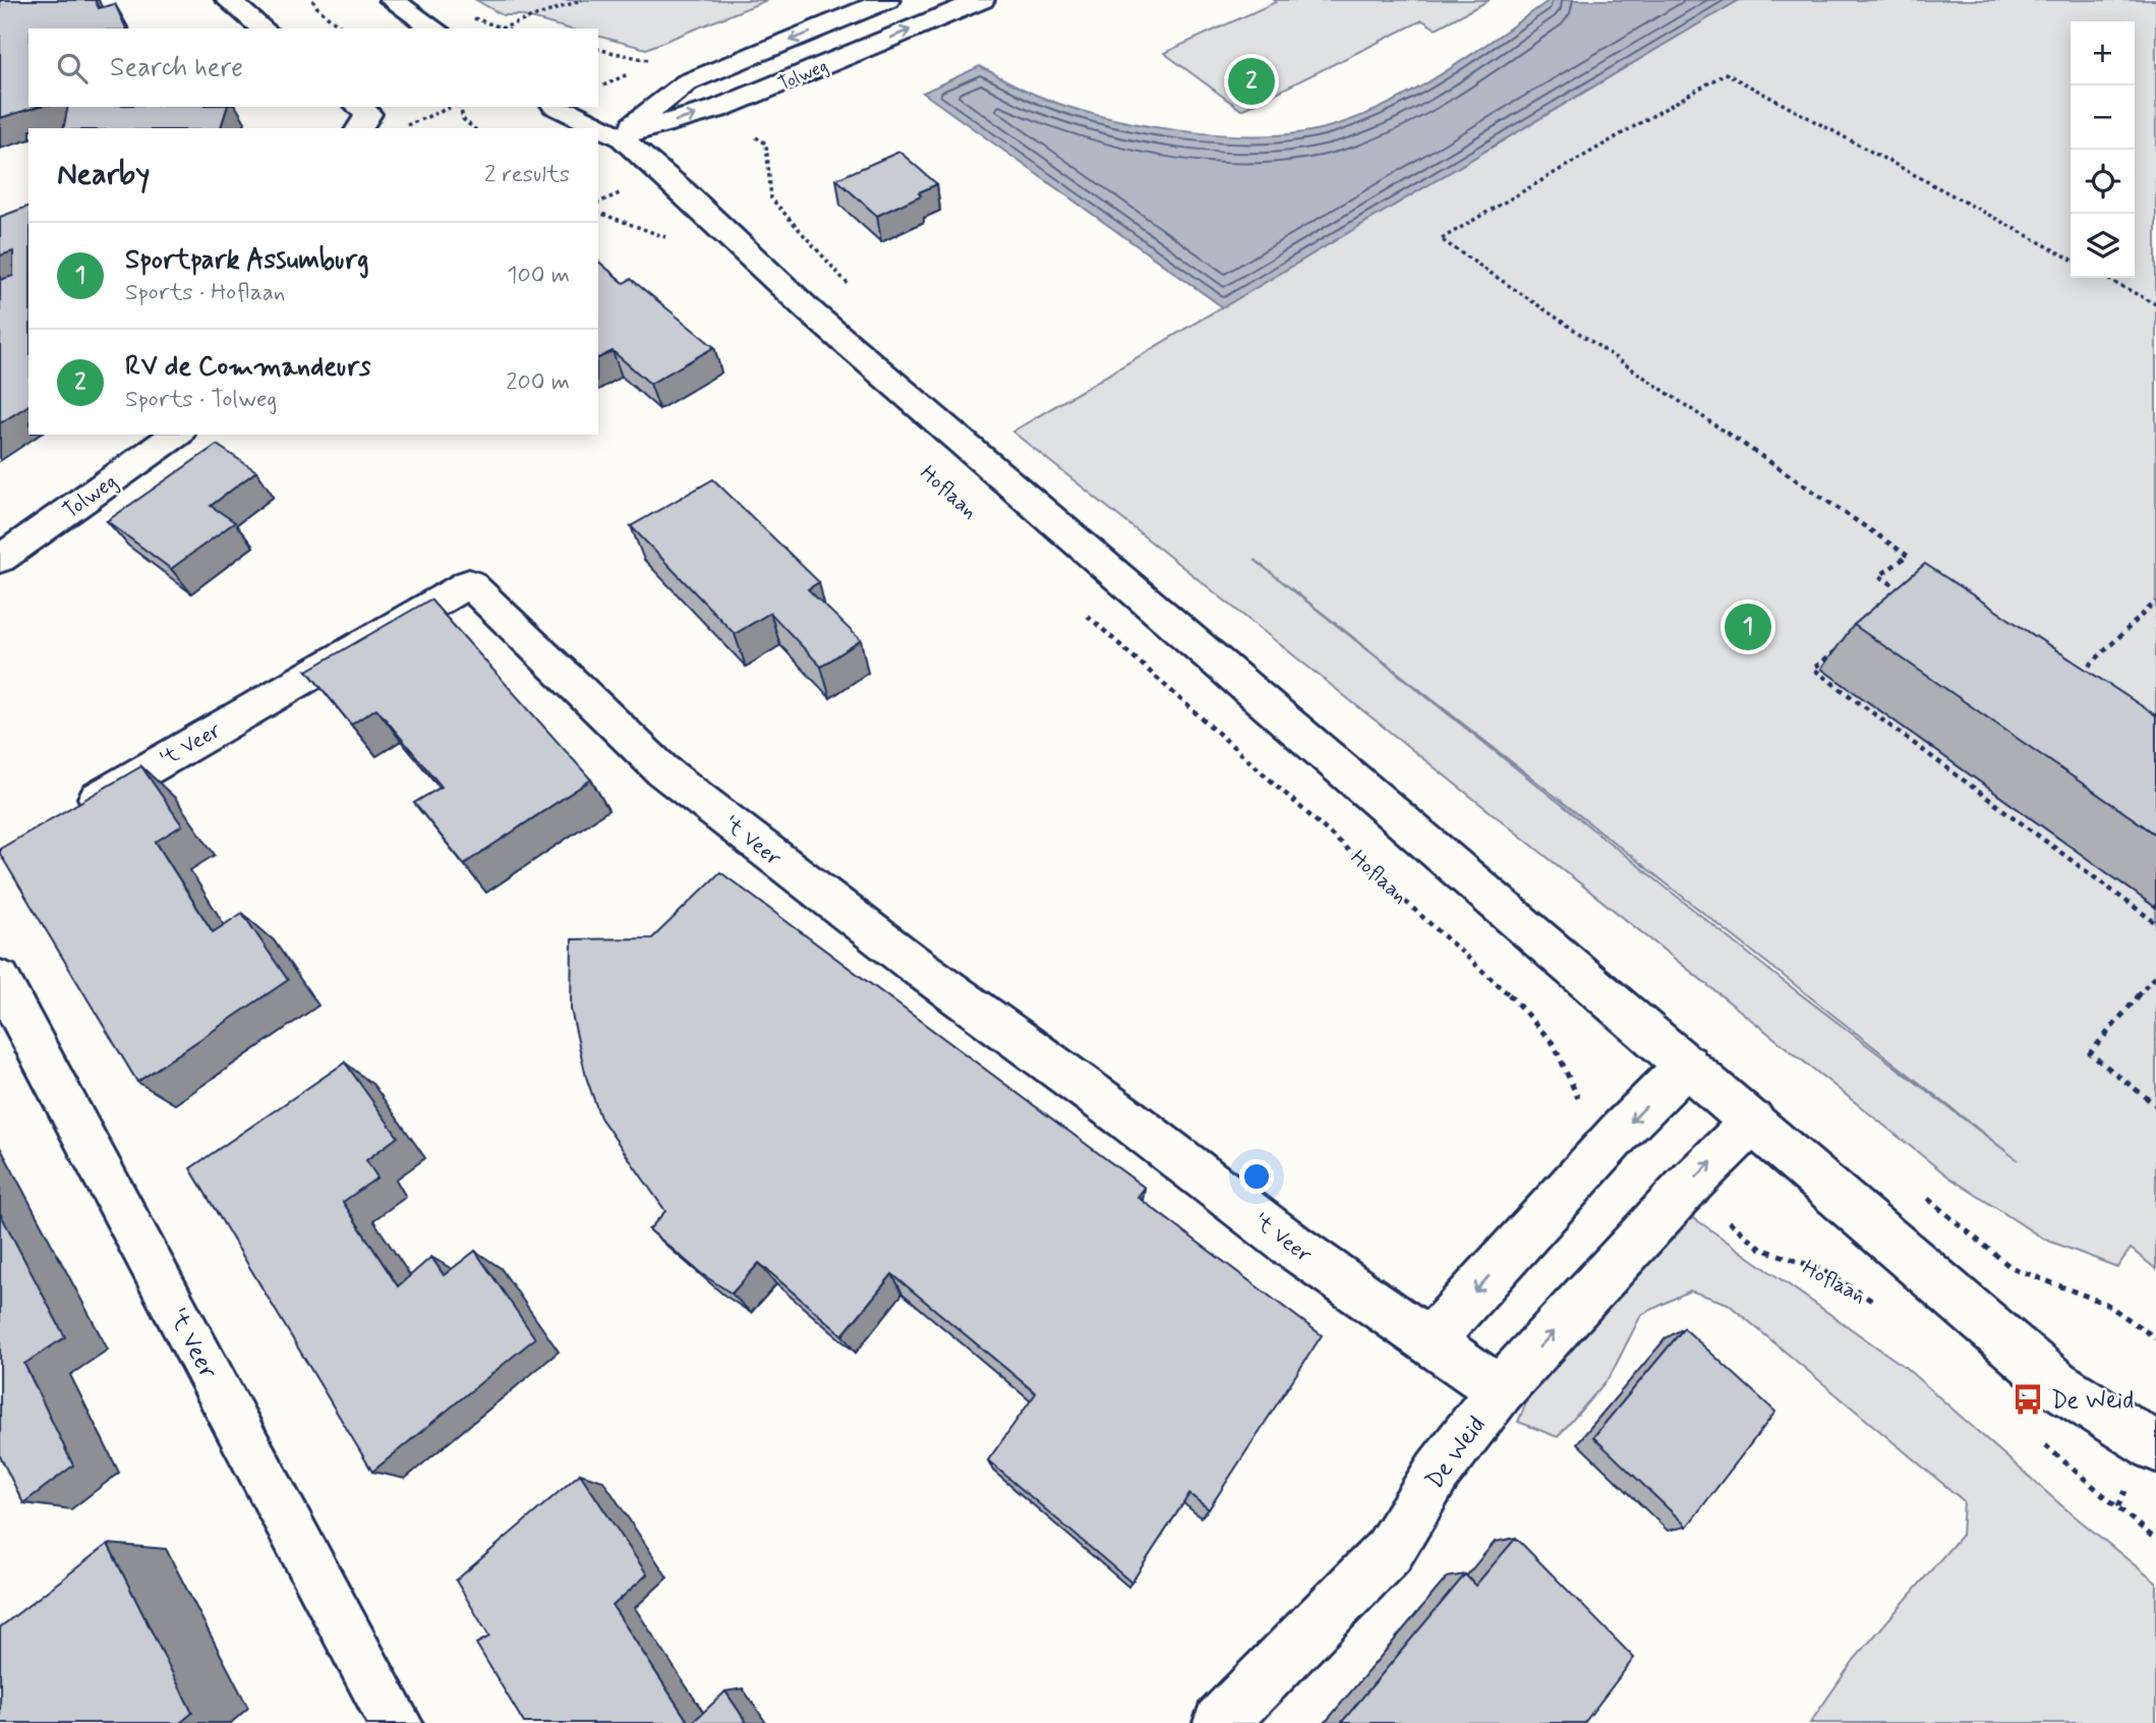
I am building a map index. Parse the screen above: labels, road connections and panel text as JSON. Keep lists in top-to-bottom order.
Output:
{
  "streets": {
    "street": ["Tolweg", "'t Veer", "De Weid"],
    "path": ["Hoflaan"]
  },
  "crossings": [
    ["Hoflaan", "De Weid"],
    ["'t Veer", "De Weid"]
  ],
  "places": {
    "bus stop": ["De Weid"]
  },
  "page": {
    "map_buttons": ["+", "−"],
    "search": "Search here",
    "pins": ["2", "1"],
    "heading": ["Nearby", "2 results"],
    "list": [
      {
        "mark": "1",
        "name": "Sportpark Assumburg",
        "note": "Sports · Hoflaan",
        "value": "100 m"
      },
      {
        "mark": "2",
        "name": "RV de Commandeurs",
        "note": "Sports · Tolweg",
        "value": "200 m"
      }
    ]
  }
}
